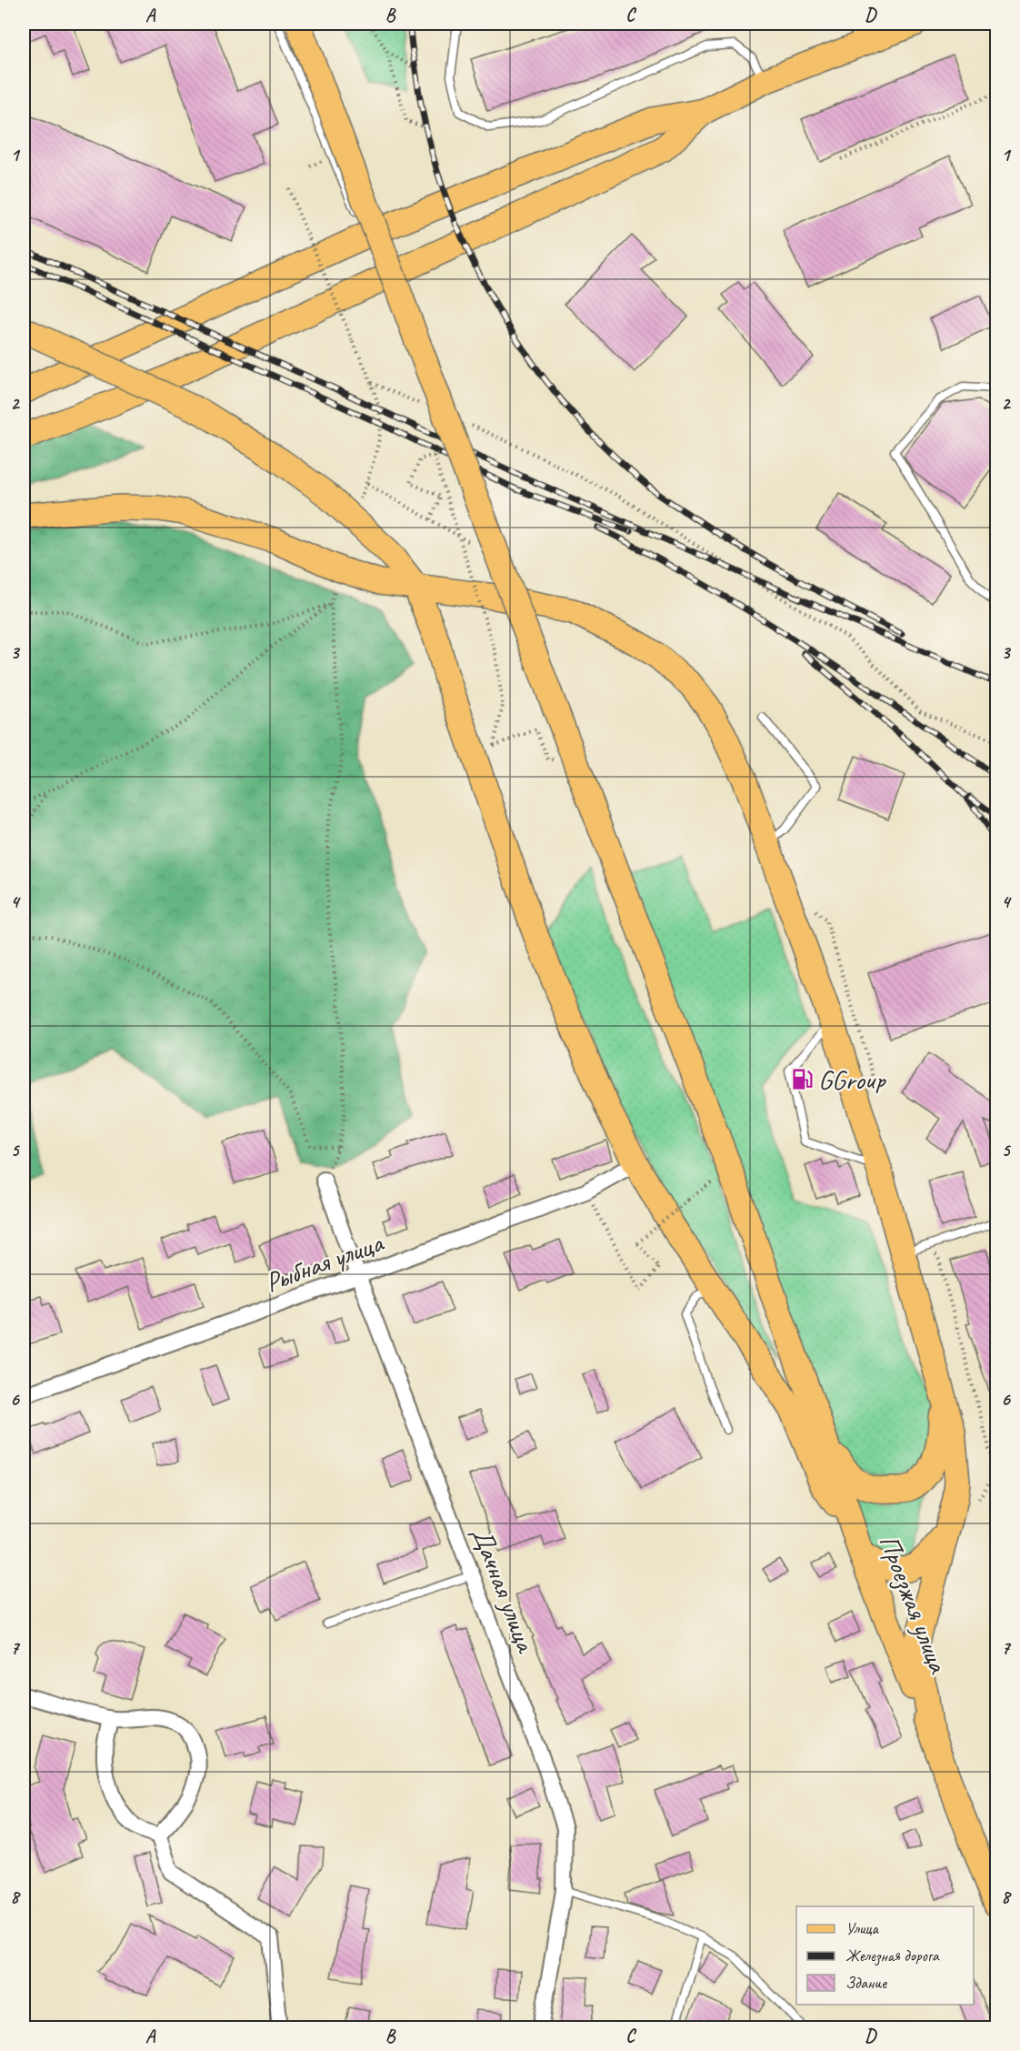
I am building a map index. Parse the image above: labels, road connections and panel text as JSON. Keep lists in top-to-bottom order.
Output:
{
  "streets": {
    "main road": ["Проезжая улица"],
    "street": ["Рыбная улица", "Дачная улица"]
  },
  "crossings": [
    ["Рыбная улица", "Дачная улица"]
  ],
  "places": {
    "fuel station": ["GGroup"]
  },
  "legend": ["Улица", "Железная дорога", "Здание"],
  "grid": {
    "columns": [
      "A",
      "B",
      "C",
      "D"
    ],
    "rows": [
      "1",
      "2",
      "3",
      "4",
      "5",
      "6",
      "7",
      "8"
    ]
  }
}
